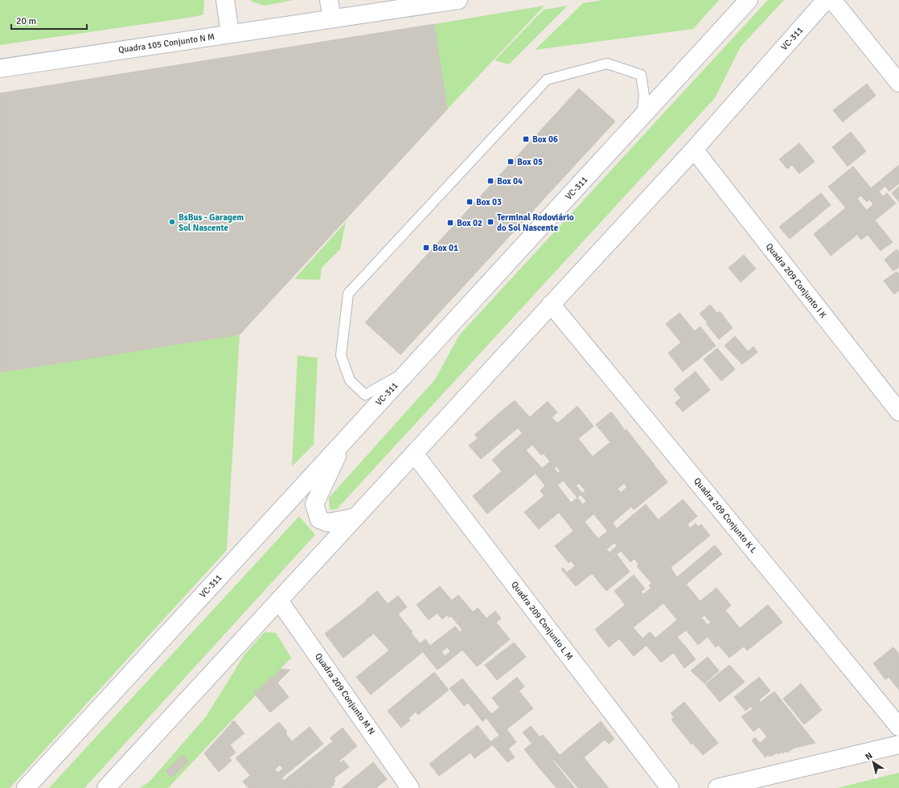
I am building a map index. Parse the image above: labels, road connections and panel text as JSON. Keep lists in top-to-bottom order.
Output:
{
  "streets": {
    "street": [
      "VC-311",
      "Quadra 105 Conjunto N M",
      "Quadra 209 Conjunto I K",
      "Quadra 209 Conjunto K L",
      "Quadra 209 Conjunto L M",
      "Quadra 209 Conjunto M N"
    ]
  },
  "crossings": [
    ["VC-311", "Quadra 209 Conjunto I K"],
    ["VC-311", "Quadra 209 Conjunto K L"],
    ["VC-311", "Quadra 209 Conjunto L M"],
    ["VC-311", "Quadra 209 Conjunto M N"]
  ],
  "places": {
    "transit": [
      "Box 06",
      "Box 05",
      "Box 04",
      "Box 03",
      "Terminal Rodoviário do Sol Nascente",
      "Box 02",
      "Box 01"
    ],
    "other": ["BsBus - Garagem Sol Nascente"]
  },
  "scale_bar": "20 m",
  "north": "top left"
}
